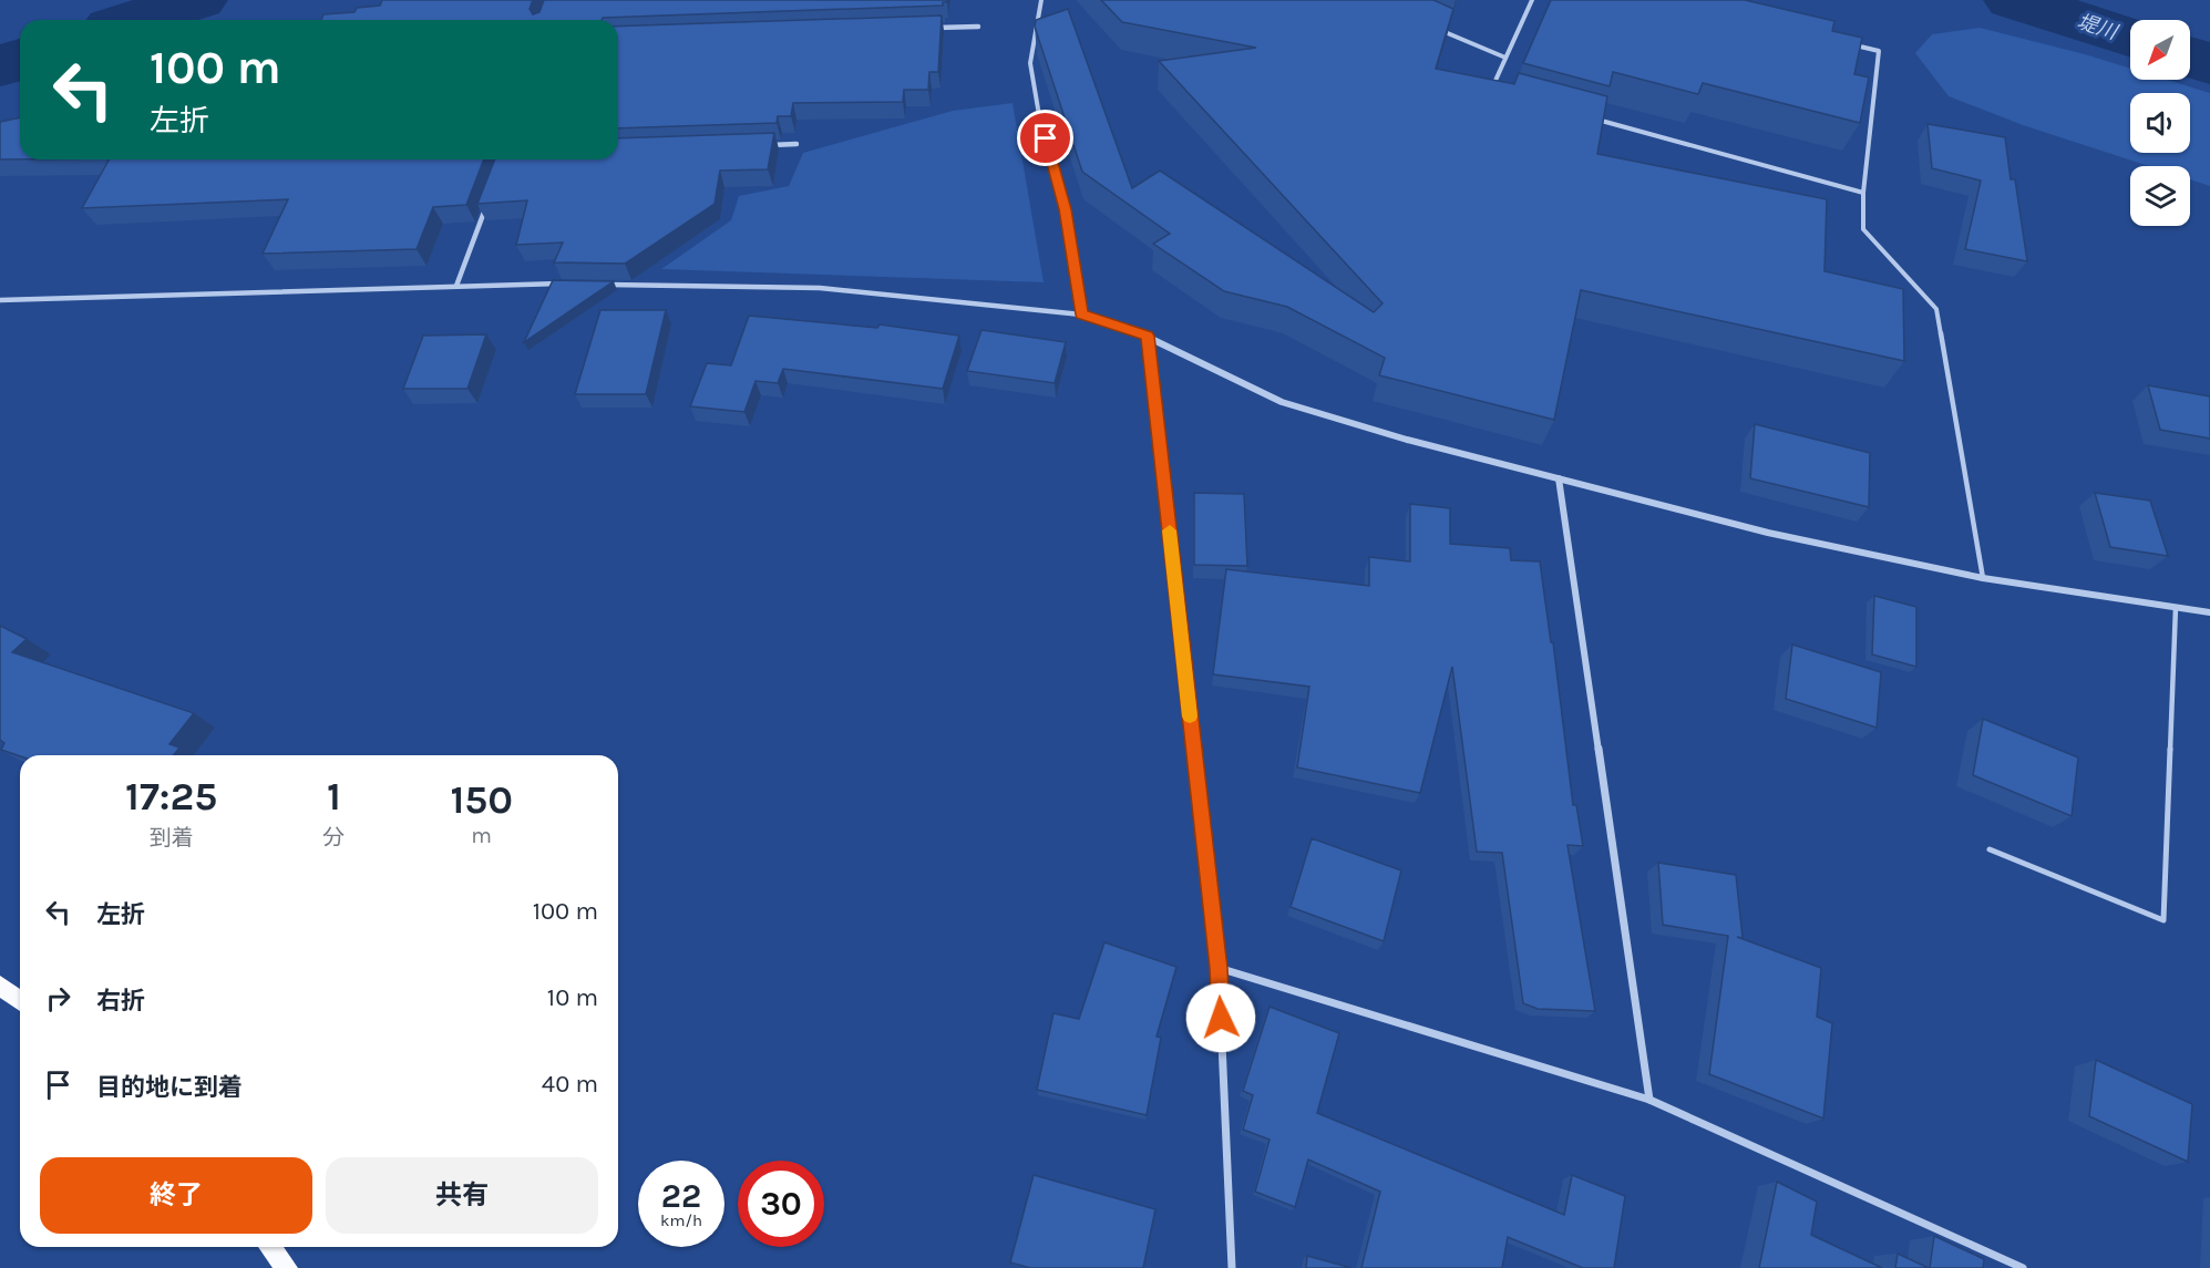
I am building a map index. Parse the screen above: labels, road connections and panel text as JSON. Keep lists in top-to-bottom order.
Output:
{
  "water": ["堤川"],
  "north": "bottom left",
  "page": {
    "turn": ["100 m", "左折"],
    "eta": [
      "17:25",
      "到着",
      "1",
      "分",
      "150",
      "m"
    ],
    "list": [
      {
        "name": "左折",
        "value": "100 m"
      },
      {
        "name": "右折",
        "value": "10 m"
      },
      {
        "name": "目的地に到着",
        "value": "40 m"
      }
    ],
    "buttons": ["終了", "共有"],
    "speed": "22 km/h",
    "limit": "30"
  }
}
